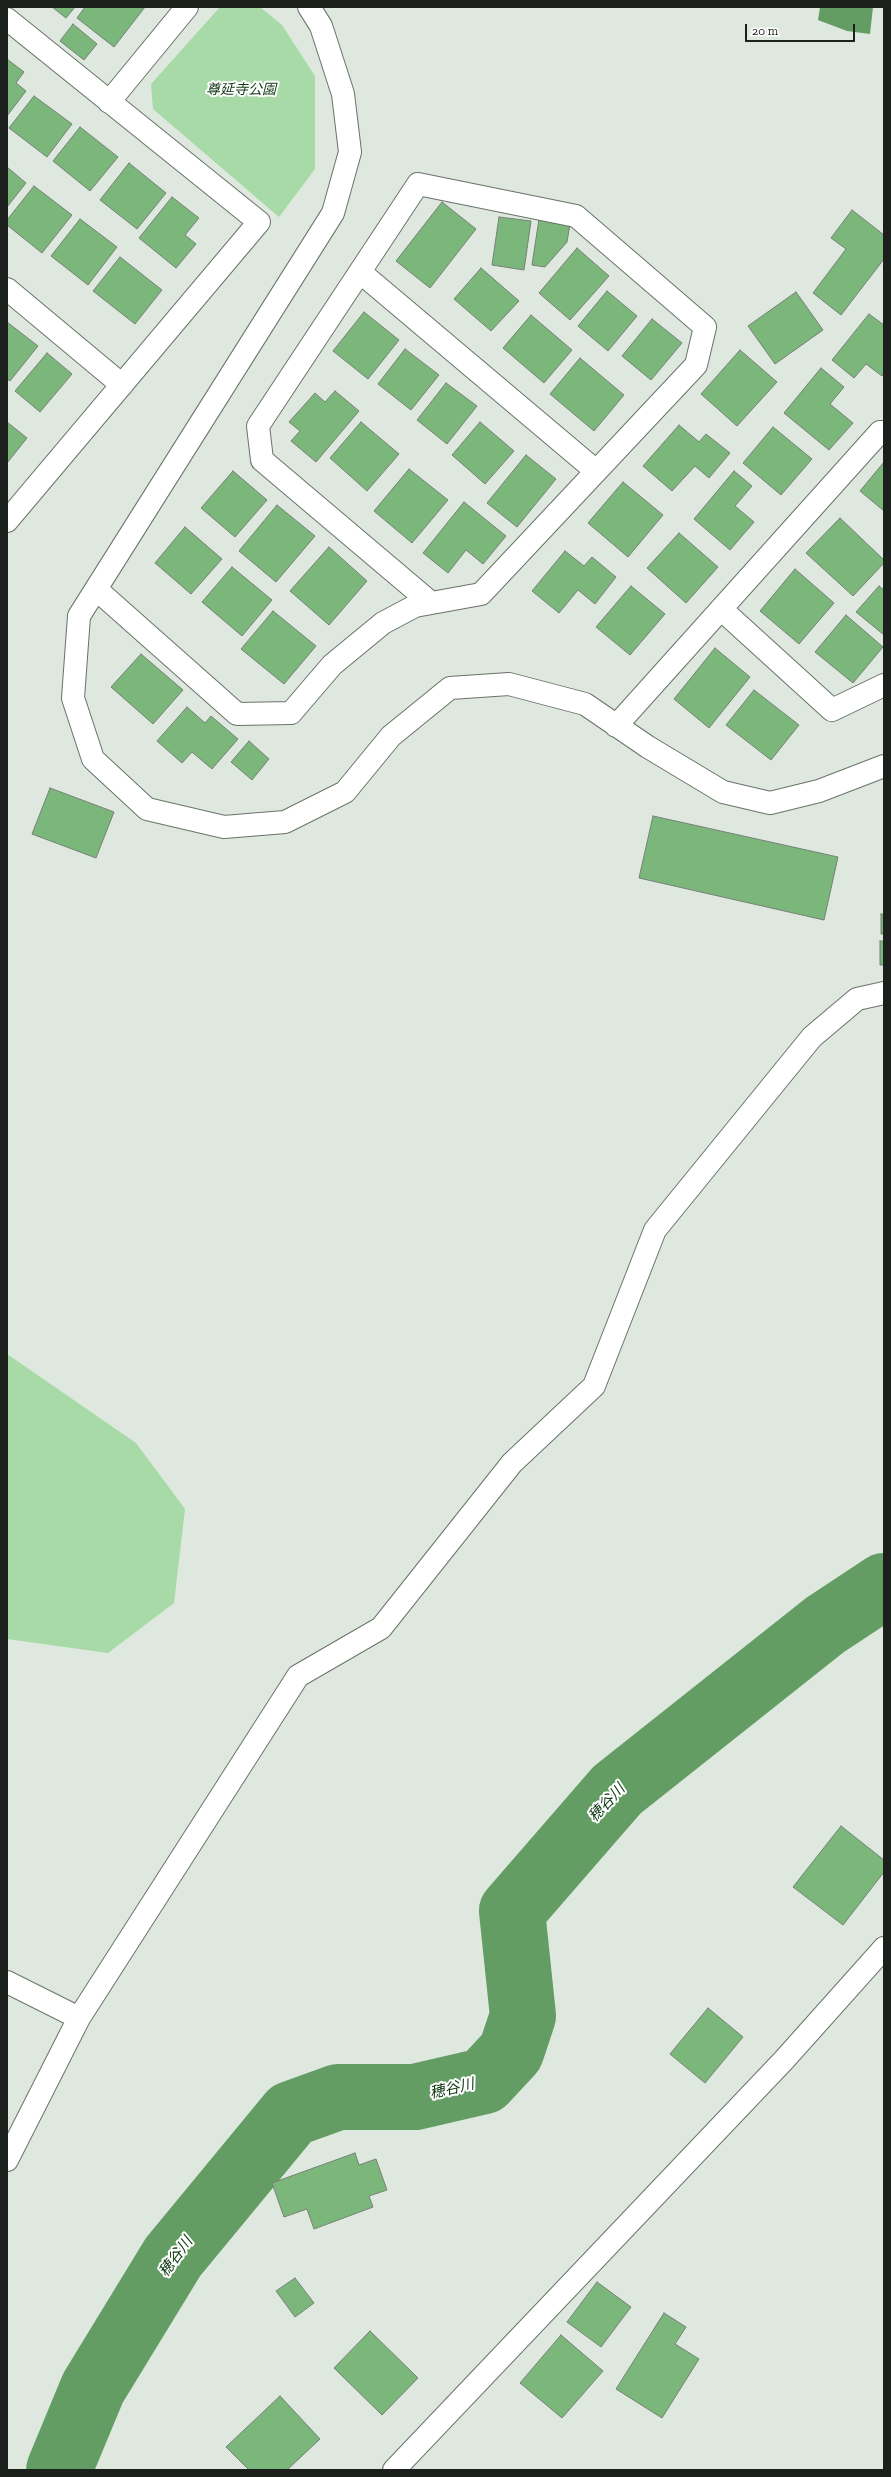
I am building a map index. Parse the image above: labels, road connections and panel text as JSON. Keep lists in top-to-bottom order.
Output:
{
  "water": ["穂谷川"],
  "parks": ["尊延寺公園"],
  "scale_bar": "20 m"
}
